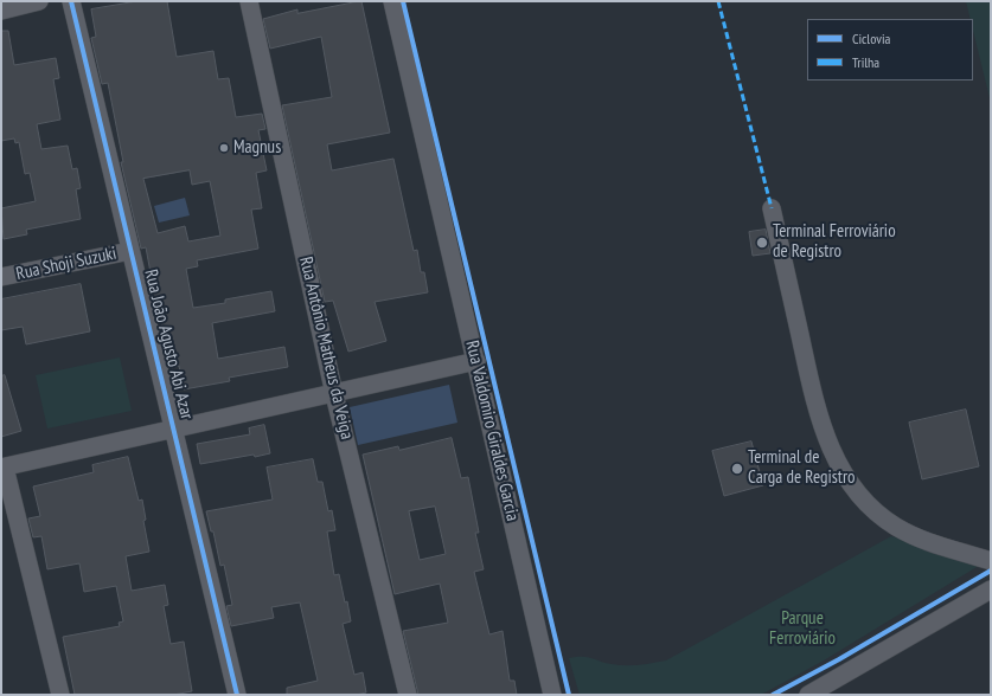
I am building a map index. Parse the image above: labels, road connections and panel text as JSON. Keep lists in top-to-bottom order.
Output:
{
  "streets": {
    "street": [
      "Rua Shoji Suzuki",
      "Rua João Agusto Abi Azar",
      "Rua Antônio Matheus da Veiga",
      "Rua Valdomiro Giraldes Garcia"
    ]
  },
  "crossings": [
    ["Rua Shoji Suzuki", "Rua João Agusto Abi Azar"]
  ],
  "parks": ["Parque Ferroviário"],
  "places": ["Magnus", "Terminal Ferroviário de Registro", "Terminal de Carga de Registro"],
  "legend": ["Ciclovia", "Trilha"]
}
